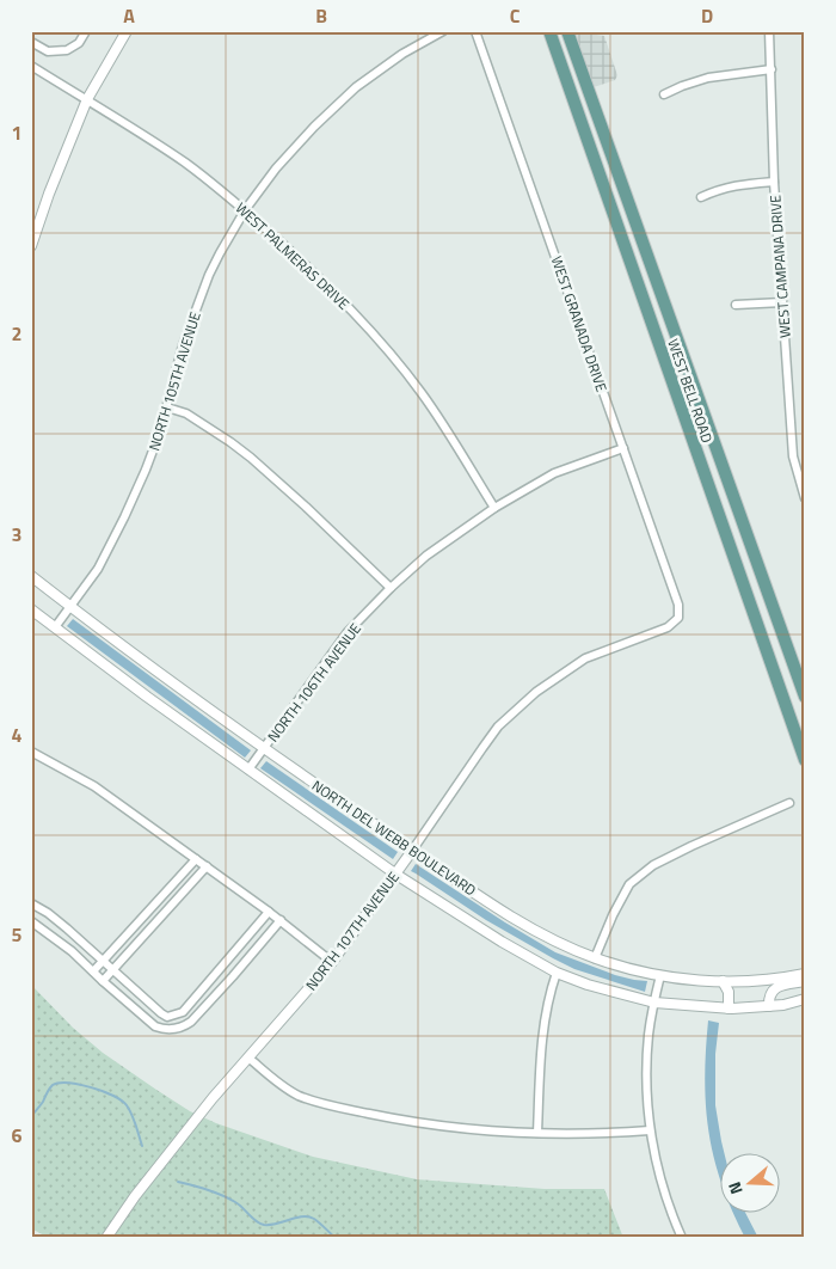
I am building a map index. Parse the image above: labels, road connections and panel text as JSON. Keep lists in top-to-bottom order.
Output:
{
  "streets": {
    "main road": ["WEST BELL ROAD"],
    "street": [
      "WEST PALMERAS DRIVE",
      "WEST CAMPANA DRIVE",
      "WEST GRANADA DRIVE",
      "NORTH 105TH AVENUE",
      "NORTH 106TH AVENUE",
      "NORTH DEL WEBB BOULEVARD",
      "NORTH 107TH AVENUE"
    ]
  },
  "crossings": [
    ["WEST PALMERAS DRIVE", "NORTH 105TH AVENUE"],
    ["WEST PALMERAS DRIVE", "NORTH 106TH AVENUE"],
    ["WEST GRANADA DRIVE", "NORTH 106TH AVENUE"],
    ["WEST GRANADA DRIVE", "NORTH 107TH AVENUE"],
    ["NORTH 105TH AVENUE", "NORTH DEL WEBB BOULEVARD"],
    ["NORTH 106TH AVENUE", "NORTH DEL WEBB BOULEVARD"],
    ["NORTH DEL WEBB BOULEVARD", "NORTH 107TH AVENUE"]
  ],
  "north": "left",
  "grid": {
    "columns": [
      "A",
      "B",
      "C",
      "D"
    ],
    "rows": [
      "1",
      "2",
      "3",
      "4",
      "5",
      "6"
    ]
  }
}
